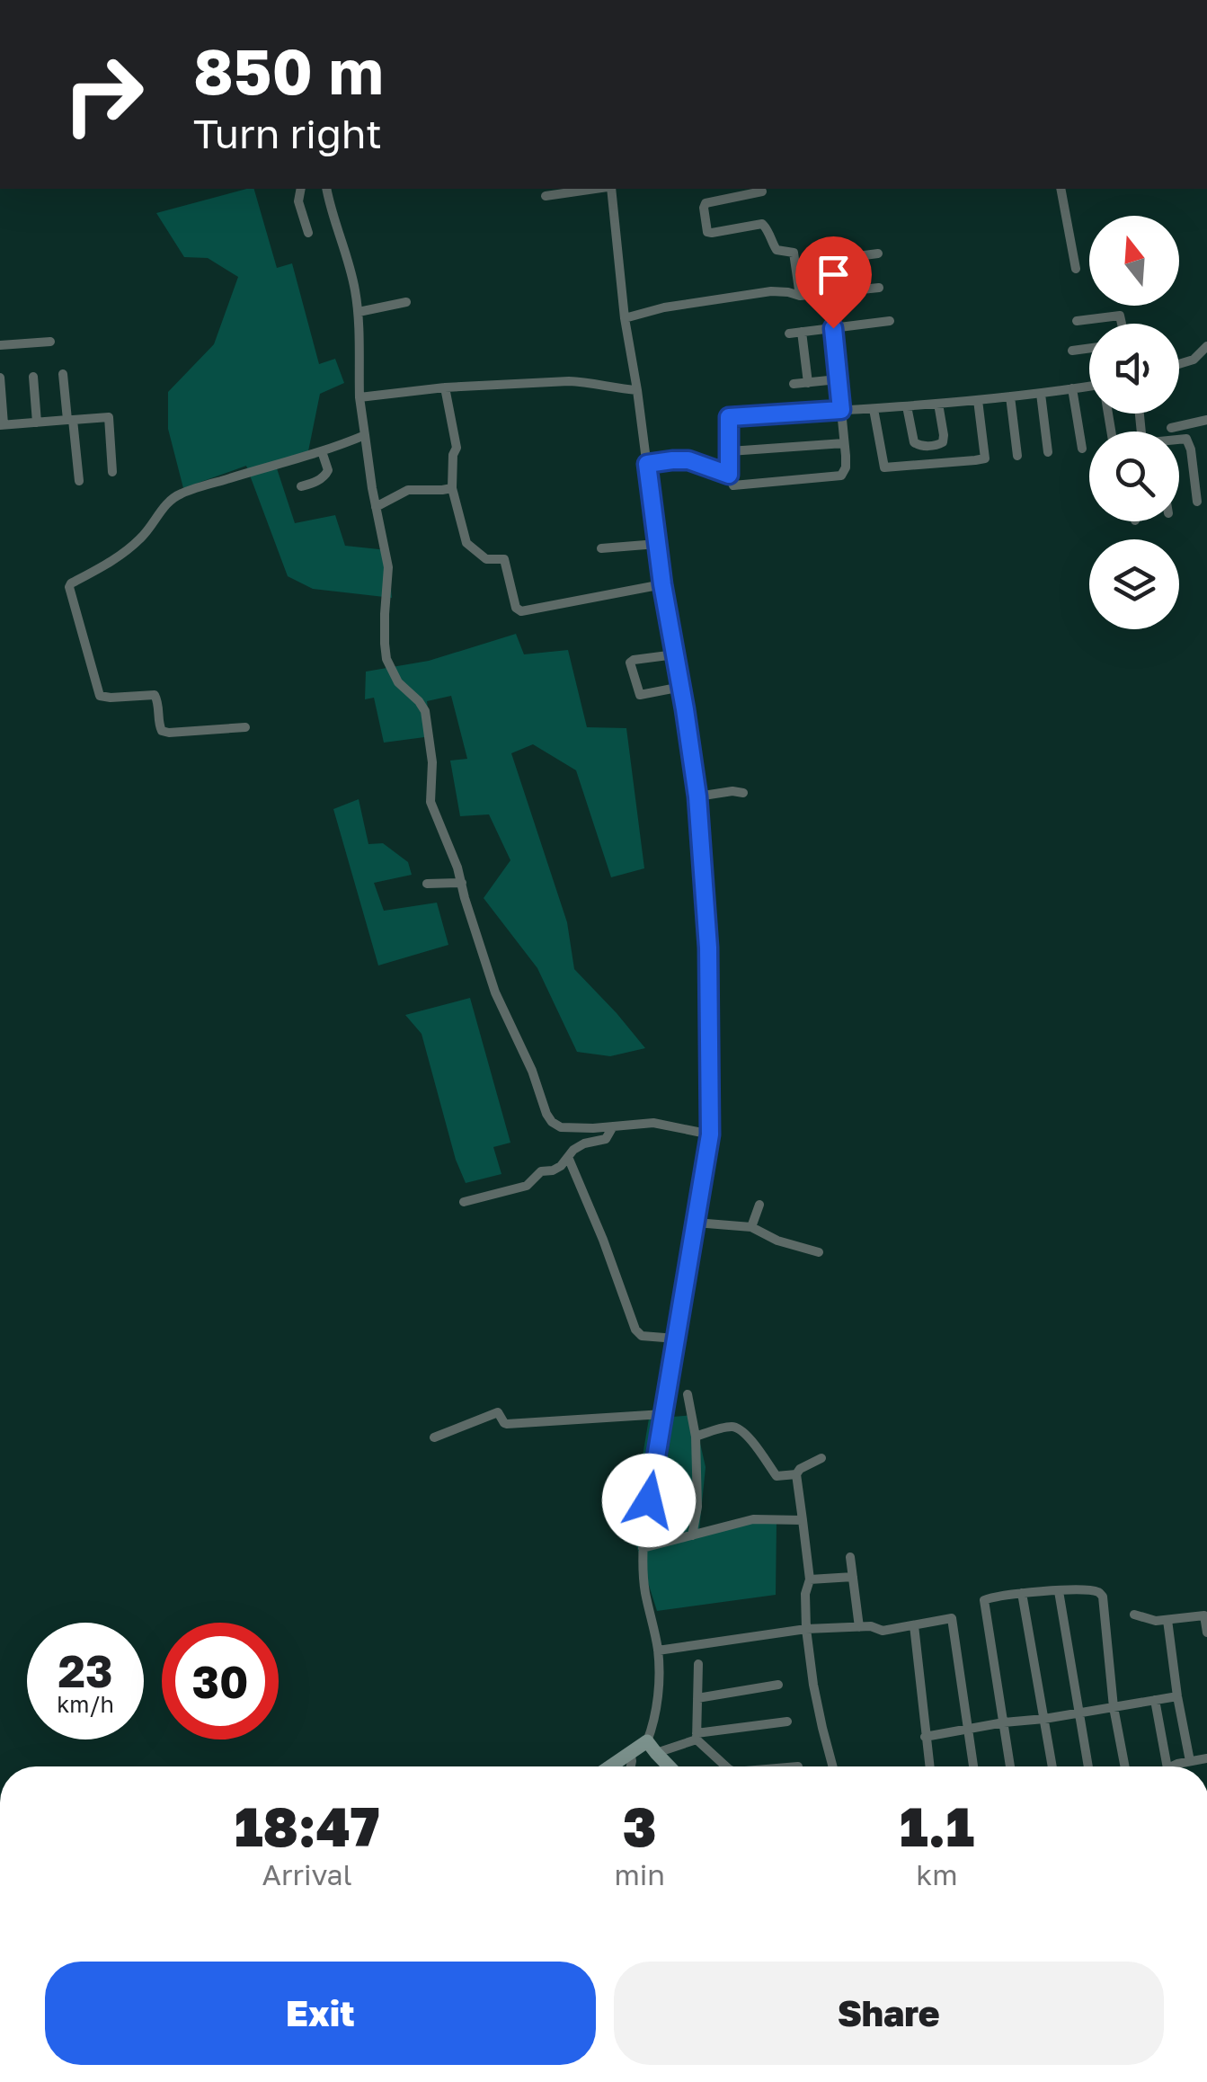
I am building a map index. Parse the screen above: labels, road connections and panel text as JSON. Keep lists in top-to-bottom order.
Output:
{
  "north": "top",
  "page": {
    "turn": ["850 m", "Turn right"],
    "speed": "23 km/h",
    "limit": "30",
    "eta": [
      "18:47",
      "Arrival",
      "3",
      "min",
      "1.1",
      "km"
    ],
    "buttons": ["Exit", "Share"]
  }
}
